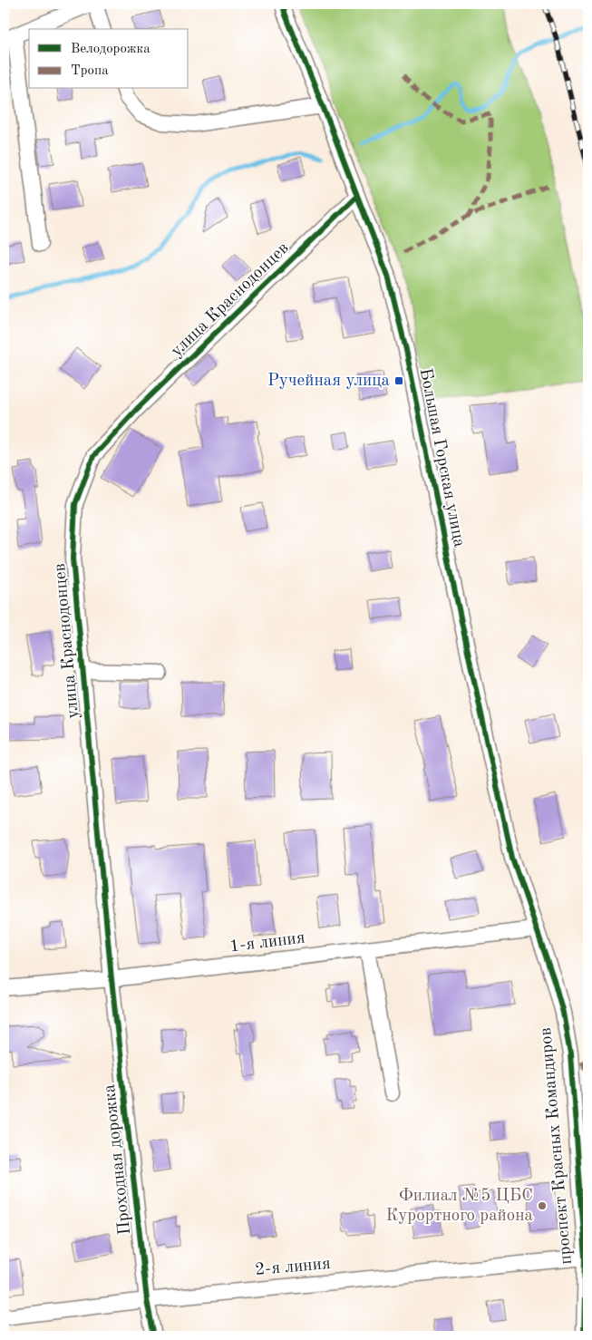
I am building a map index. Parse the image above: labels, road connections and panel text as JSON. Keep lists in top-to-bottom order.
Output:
{
  "streets": {
    "street": [
      "улица Краснодонцев",
      "Большая Горская улица",
      "1-я линия",
      "проспект Красных Командиров",
      "Проходная дорожка",
      "2-я линия"
    ]
  },
  "crossings": [
    ["улица Краснодонцев", "Большая Горская улица"],
    ["улица Краснодонцев", "1-я линия"],
    ["улица Краснодонцев", "Проходная дорожка"],
    ["Большая Горская улица", "1-я линия"],
    ["Большая Горская улица", "проспект Красных Командиров"],
    ["1-я линия", "проспект Красных Командиров"],
    ["1-я линия", "Проходная дорожка"],
    ["проспект Красных Командиров", "2-я линия"],
    ["Проходная дорожка", "2-я линия"]
  ],
  "places": {
    "transit": ["Ручейная улица"],
    "other": ["Филиал №5 ЦБС Курортного района"]
  },
  "legend": ["Велодорожка", "Тропа"]
}
